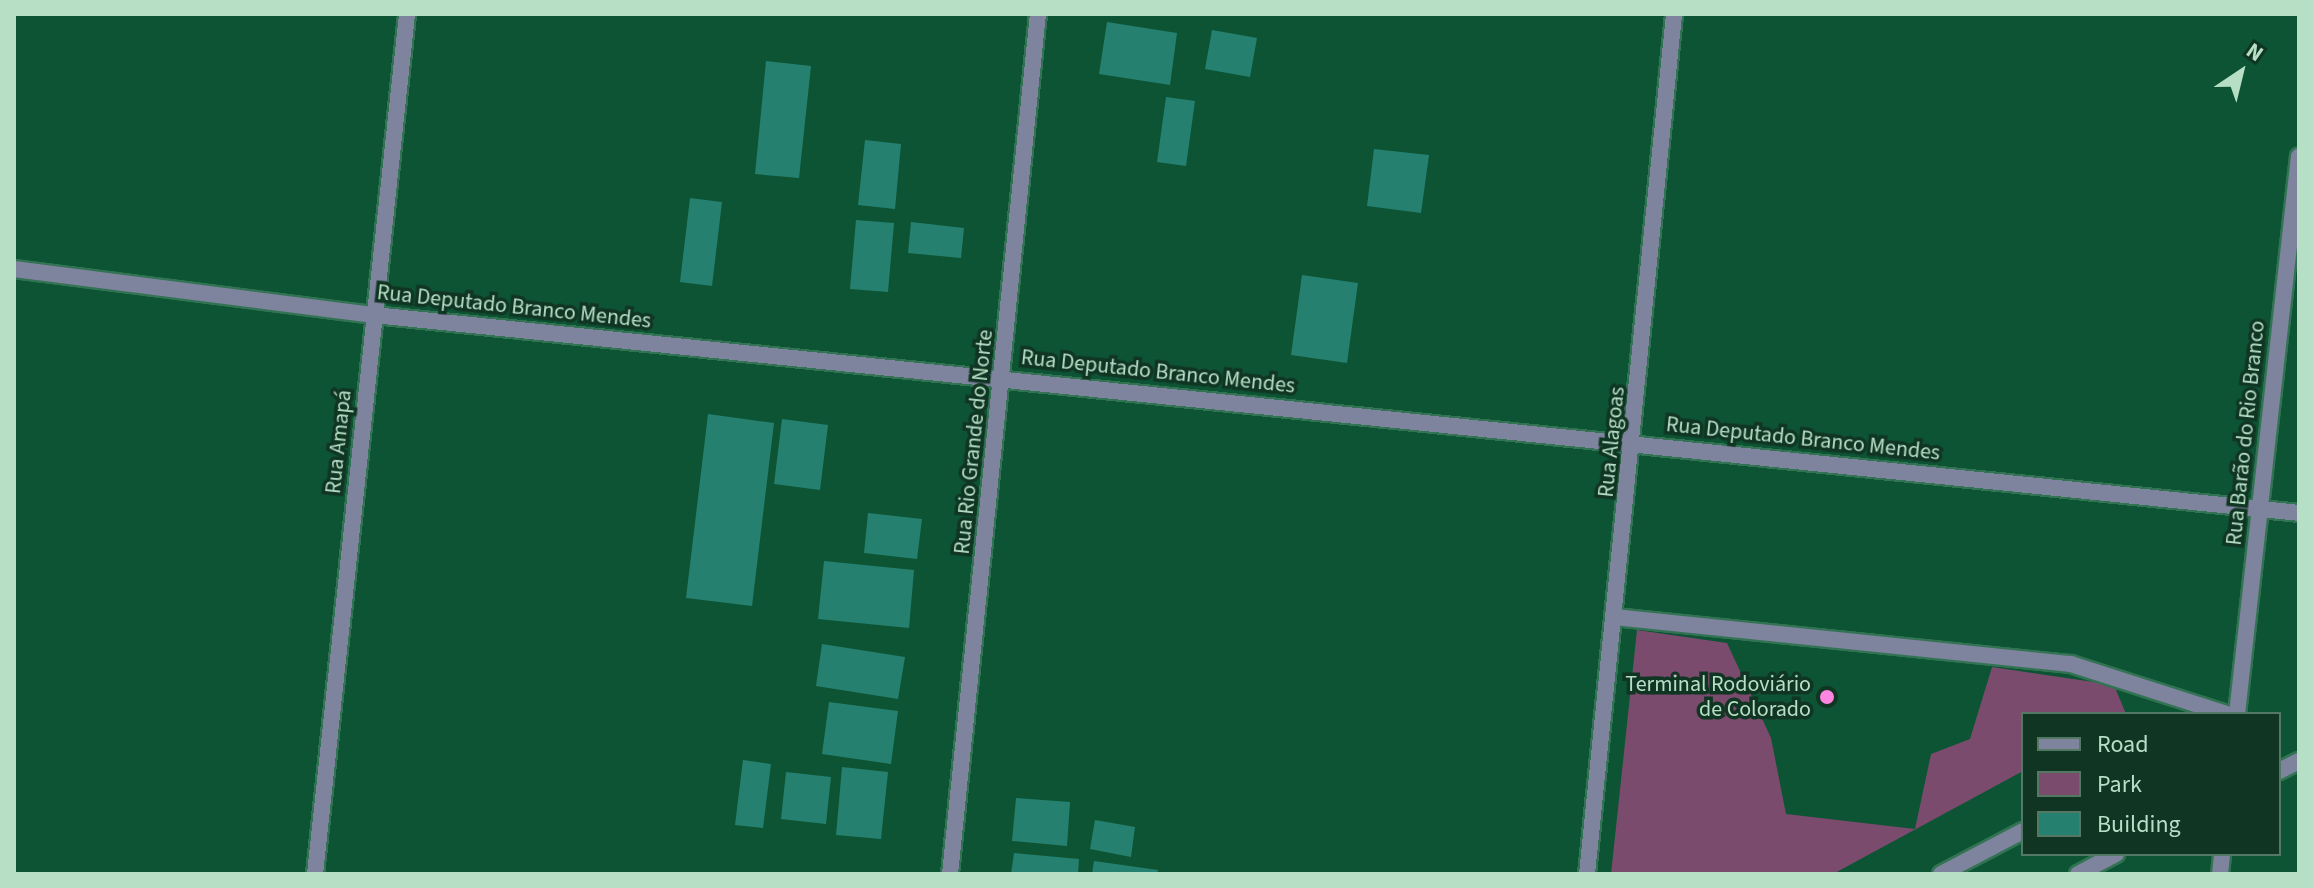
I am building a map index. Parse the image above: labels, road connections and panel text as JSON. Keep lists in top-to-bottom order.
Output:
{
  "streets": {
    "street": [
      "Rua Deputado Branco Mendes",
      "Rua Barão do Rio Branco",
      "Rua Amapá",
      "Rua Rio Grande do Norte",
      "Rua Alagoas"
    ]
  },
  "crossings": [
    ["Rua Deputado Branco Mendes", "Rua Barão do Rio Branco"],
    ["Rua Deputado Branco Mendes", "Rua Amapá"],
    ["Rua Deputado Branco Mendes", "Rua Rio Grande do Norte"],
    ["Rua Deputado Branco Mendes", "Rua Alagoas"]
  ],
  "places": ["Terminal Rodoviário de Colorado"],
  "legend": ["Road", "Park", "Building"],
  "north": "top right"
}
